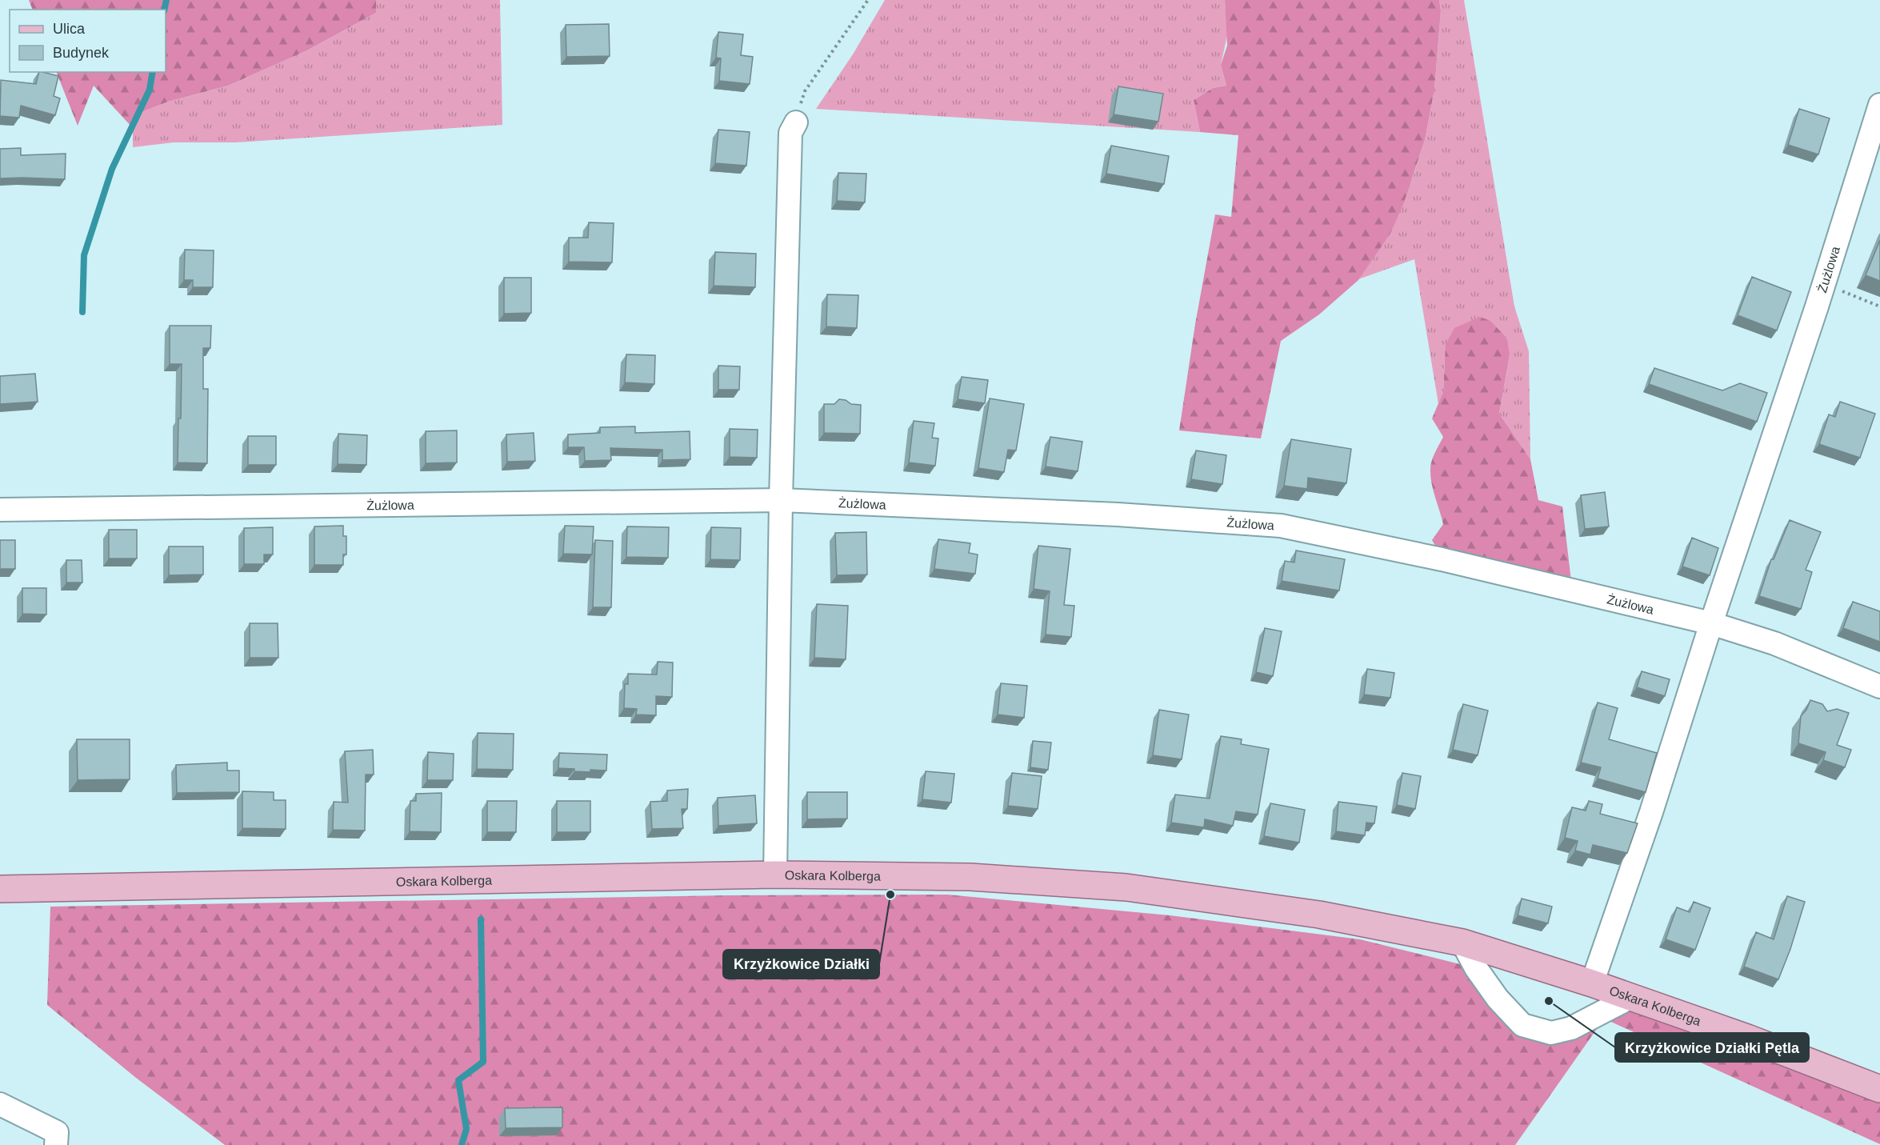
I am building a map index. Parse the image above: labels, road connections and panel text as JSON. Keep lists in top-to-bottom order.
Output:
{
  "streets": {
    "main road": ["Oskara Kolberga"],
    "street": ["Żużlowa"]
  },
  "crossings": [
    ["Żużlowa", "Oskara Kolberga"]
  ],
  "places": ["Krzyżkowice Działki", "Krzyżkowice Działki Pętla"],
  "legend": ["Ulica", "Budynek"]
}
